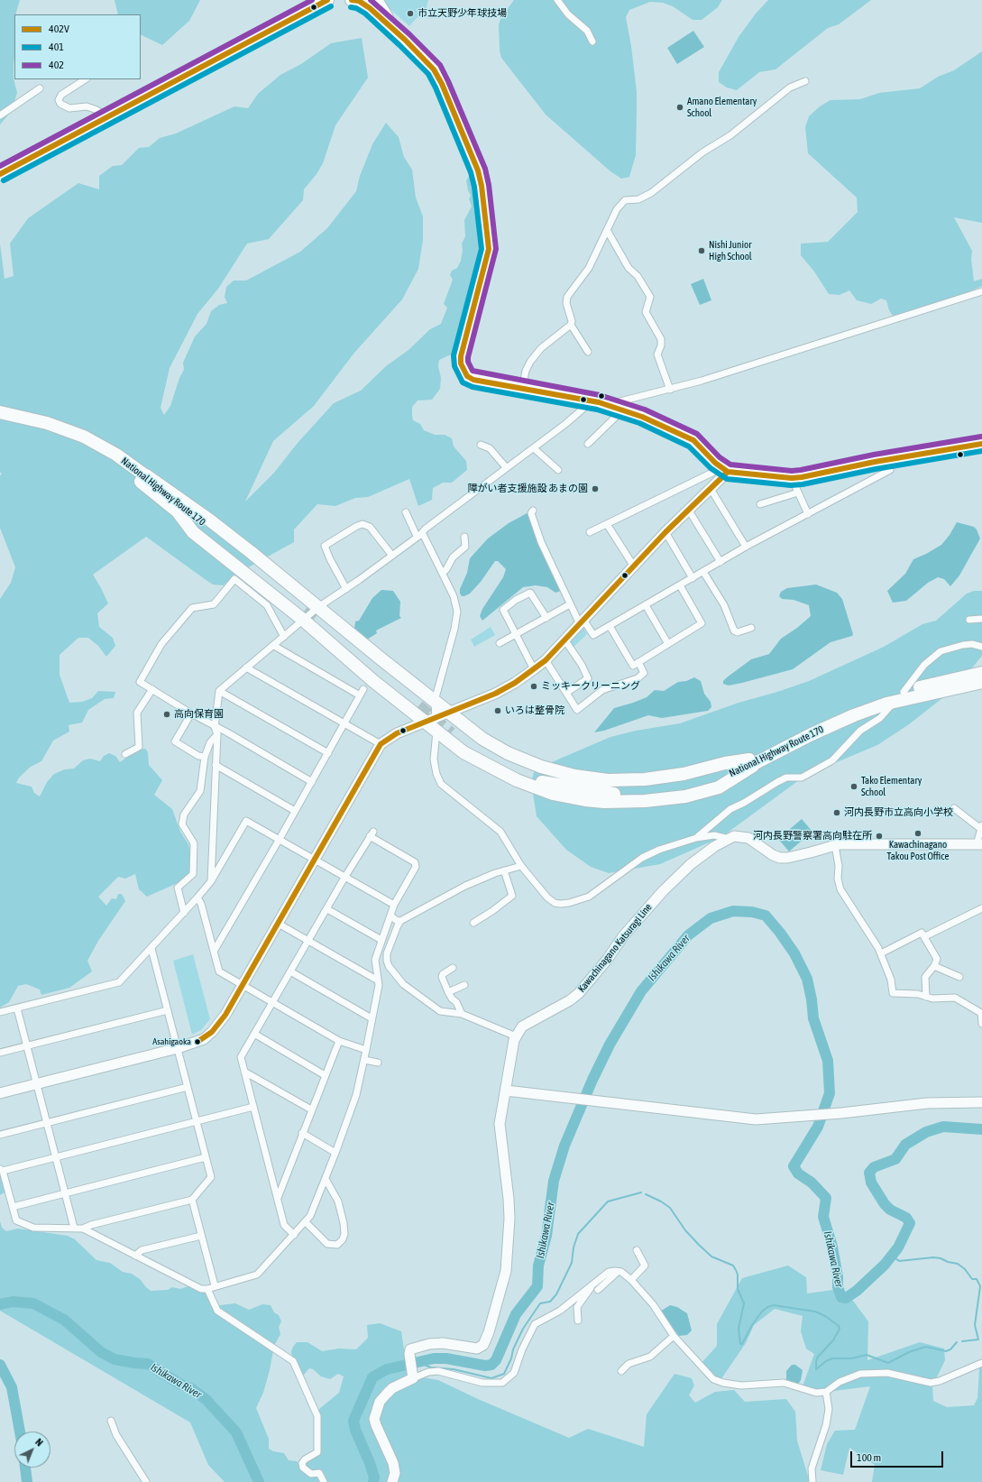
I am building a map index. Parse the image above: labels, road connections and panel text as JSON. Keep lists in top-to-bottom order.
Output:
{
  "streets": {
    "highway": ["National Highway Route 170"],
    "street": ["Kawachinagano Katsuragi Line"]
  },
  "water": ["Ishikawa River"],
  "places": [
    "市立天野少年球技場",
    "Amano Elementary School",
    "Nishi Junior High School",
    "障がい者支援施設 あまの園",
    "ミッキークリーニング",
    "いろは整骨院",
    "高向保育園",
    "Tako Elementary School",
    "河内長野市立高向小学校",
    "Kawachinagano Takou Post Office",
    "河内長野警察署高向駐在所",
    "Asahigaoka"
  ],
  "lines": ["transit line 402V", "transit line 402", "transit line 401"],
  "legend": ["402V", "401", "402"],
  "scale_bar": "100 m",
  "north": "top right"
}
